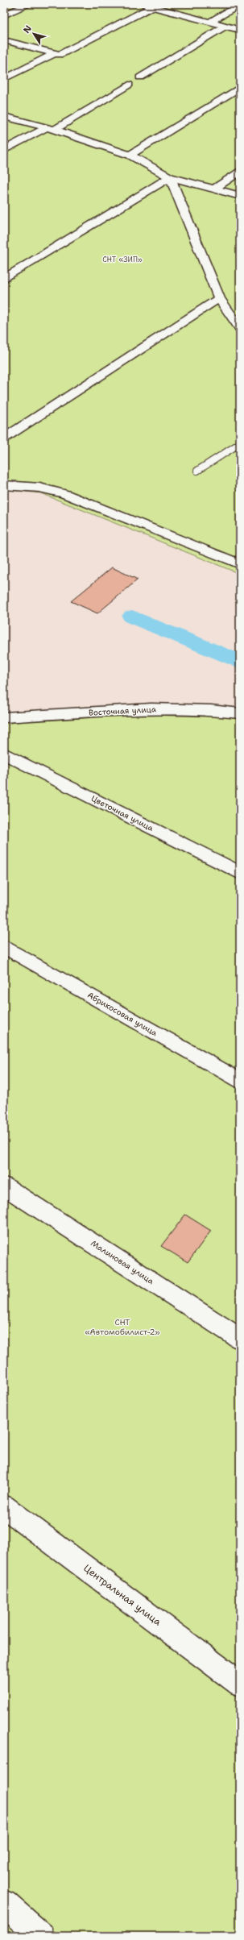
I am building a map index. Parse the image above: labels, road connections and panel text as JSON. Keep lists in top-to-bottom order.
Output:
{
  "streets": {
    "street": [
      "Восточная улица",
      "Цветочная улица",
      "Абрикосовая улица",
      "Малиновая улица",
      "Центральная улица"
    ]
  },
  "parks": ["СНТ «ЗИП»", "СНТ «Автомобилист-2»"],
  "north": "top left"
}
